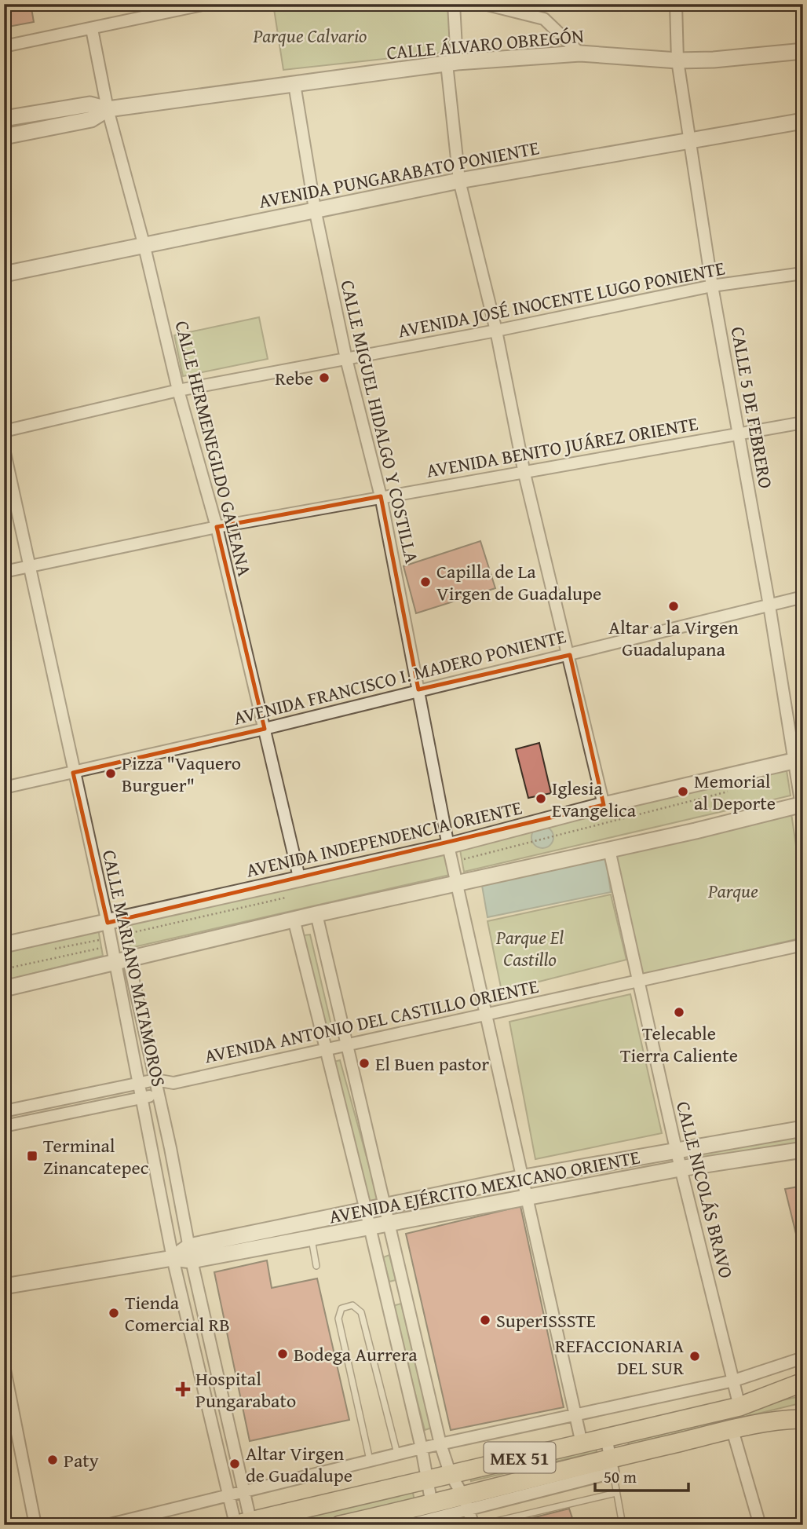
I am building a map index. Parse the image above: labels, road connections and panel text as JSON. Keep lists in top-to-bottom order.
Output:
{
  "streets": {
    "main road": ["MEX 51"],
    "street": [
      "CALLE ÁLVARO OBREGÓN",
      "AVENIDA PUNGARABATO PONIENTE",
      "AVENIDA JOSÉ INOCENTE LUGO PONIENTE",
      "CALLE 5 DE FEBRERO",
      "CALLE MIGUEL HIDALGO Y COSTILLA",
      "AVENIDA BENITO JUÁREZ ORIENTE",
      "CALLE HERMENEGILDO GALEANA",
      "AVENIDA FRANCISCO I. MADERO PONIENTE",
      "AVENIDA INDEPENDENCIA ORIENTE",
      "CALLE MARIANO MATAMOROS",
      "AVENIDA ANTONIO DEL CASTILLO ORIENTE",
      "AVENIDA EJÉRCITO MEXICANO ORIENTE",
      "CALLE NICOLÁS BRAVO"
    ]
  },
  "crossings": [
    ["CALLE ÁLVARO OBREGÓN", "CALLE 5 DE FEBRERO"],
    ["CALLE ÁLVARO OBREGÓN", "CALLE MIGUEL HIDALGO Y COSTILLA"],
    ["CALLE ÁLVARO OBREGÓN", "CALLE HERMENEGILDO GALEANA"],
    ["AVENIDA PUNGARABATO PONIENTE", "CALLE 5 DE FEBRERO"],
    ["AVENIDA PUNGARABATO PONIENTE", "CALLE MIGUEL HIDALGO Y COSTILLA"],
    ["AVENIDA PUNGARABATO PONIENTE", "CALLE HERMENEGILDO GALEANA"],
    ["AVENIDA JOSÉ INOCENTE LUGO PONIENTE", "CALLE 5 DE FEBRERO"],
    ["AVENIDA JOSÉ INOCENTE LUGO PONIENTE", "CALLE MIGUEL HIDALGO Y COSTILLA"],
    ["AVENIDA JOSÉ INOCENTE LUGO PONIENTE", "CALLE HERMENEGILDO GALEANA"],
    ["CALLE 5 DE FEBRERO", "AVENIDA BENITO JUÁREZ ORIENTE"],
    ["CALLE 5 DE FEBRERO", "AVENIDA FRANCISCO I. MADERO PONIENTE"],
    ["CALLE 5 DE FEBRERO", "AVENIDA INDEPENDENCIA ORIENTE"],
    ["CALLE MIGUEL HIDALGO Y COSTILLA", "AVENIDA BENITO JUÁREZ ORIENTE"],
    ["CALLE MIGUEL HIDALGO Y COSTILLA", "AVENIDA FRANCISCO I. MADERO PONIENTE"],
    ["CALLE MIGUEL HIDALGO Y COSTILLA", "AVENIDA INDEPENDENCIA ORIENTE"],
    ["CALLE MIGUEL HIDALGO Y COSTILLA", "AVENIDA ANTONIO DEL CASTILLO ORIENTE"],
    ["CALLE MIGUEL HIDALGO Y COSTILLA", "AVENIDA EJÉRCITO MEXICANO ORIENTE"],
    ["CALLE MIGUEL HIDALGO Y COSTILLA", "MEX 51"],
    ["AVENIDA BENITO JUÁREZ ORIENTE", "CALLE HERMENEGILDO GALEANA"],
    ["AVENIDA BENITO JUÁREZ ORIENTE", "CALLE MARIANO MATAMOROS"],
    ["CALLE HERMENEGILDO GALEANA", "AVENIDA FRANCISCO I. MADERO PONIENTE"],
    ["CALLE HERMENEGILDO GALEANA", "AVENIDA INDEPENDENCIA ORIENTE"],
    ["AVENIDA FRANCISCO I. MADERO PONIENTE", "CALLE MARIANO MATAMOROS"],
    ["AVENIDA INDEPENDENCIA ORIENTE", "CALLE MARIANO MATAMOROS"],
    ["CALLE MARIANO MATAMOROS", "AVENIDA ANTONIO DEL CASTILLO ORIENTE"],
    ["CALLE MARIANO MATAMOROS", "AVENIDA EJÉRCITO MEXICANO ORIENTE"],
    ["CALLE MARIANO MATAMOROS", "MEX 51"],
    ["AVENIDA ANTONIO DEL CASTILLO ORIENTE", "CALLE NICOLÁS BRAVO"],
    ["AVENIDA EJÉRCITO MEXICANO ORIENTE", "CALLE NICOLÁS BRAVO"],
    ["CALLE NICOLÁS BRAVO", "MEX 51"]
  ],
  "parks": ["Parque Calvario", "Parque", "Parque El Castillo"],
  "places": {
    "other": [
      "Rebe",
      "Capilla de La Virgen de Guadalupe",
      "Altar a la Virgen Guadalupana",
      "Pizza \"Vaquero Burguer\"",
      "Memorial al Deporte",
      "Iglesia Evangelica",
      "Telecable Tierra Caliente",
      "El Buen pastor",
      "Tienda Comercial RB",
      "SuperISSSTE",
      "Bodega Aurrera",
      "REFACCIONARIA DEL SUR",
      "Paty",
      "Altar Virgen de Guadalupe"
    ],
    "transit": ["Terminal Zinancatepec"],
    "health": ["Hospital Pungarabato"]
  },
  "scale_bar": "50 m"
}
